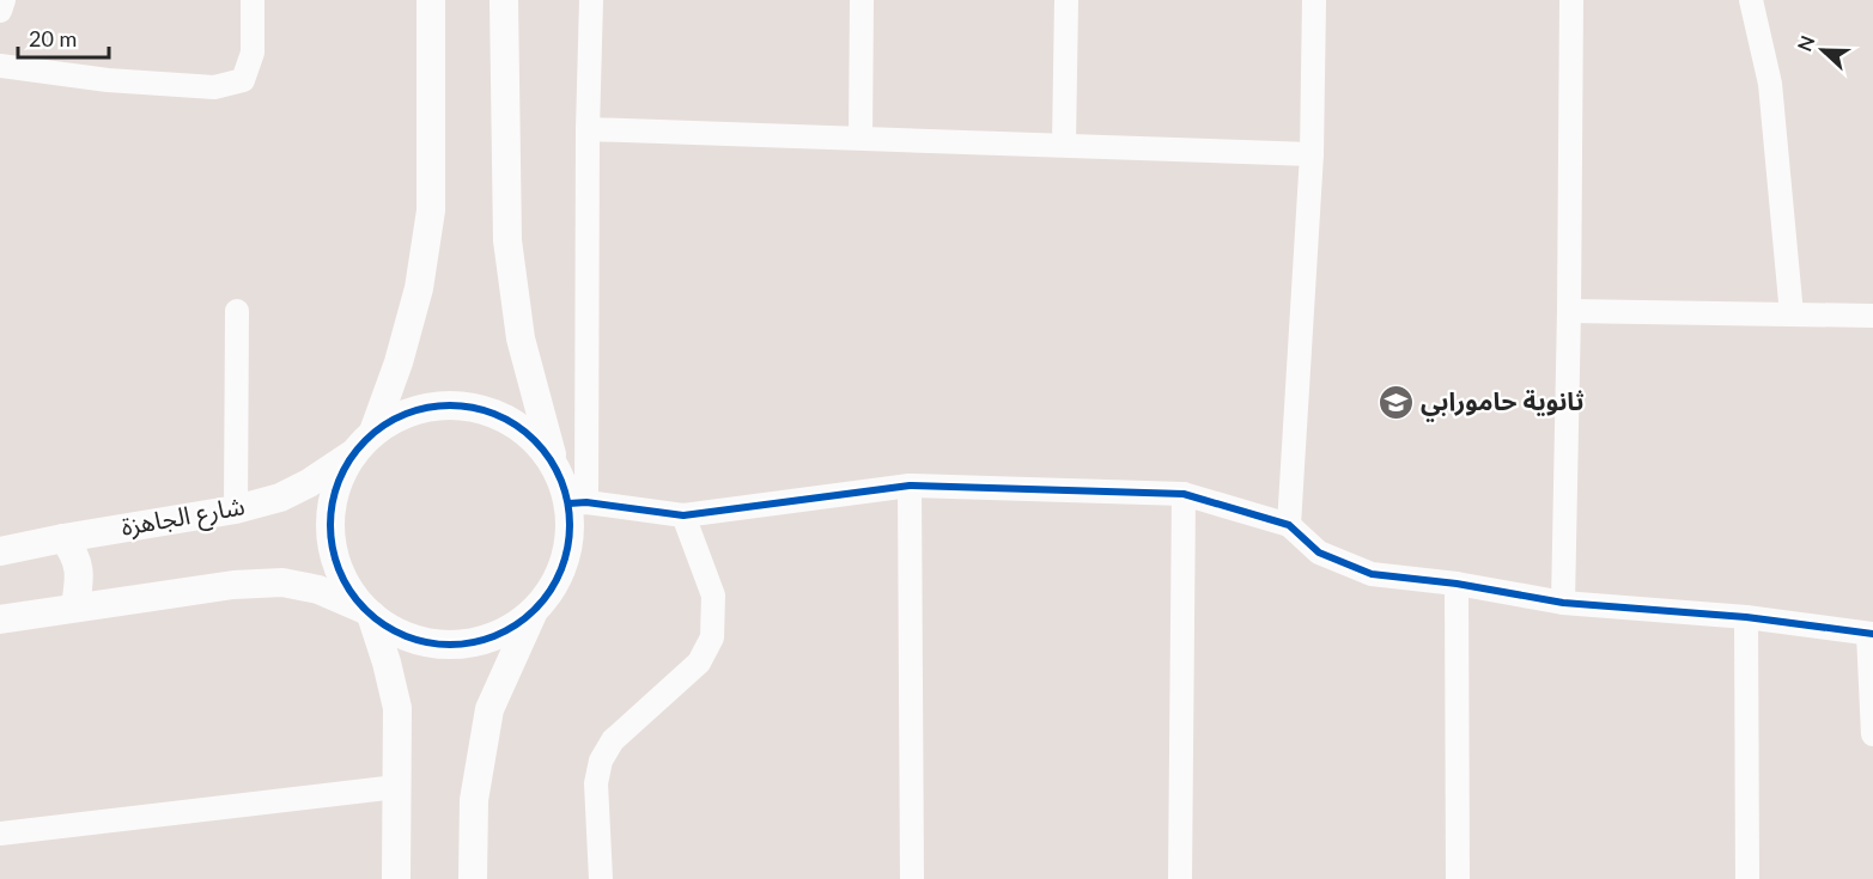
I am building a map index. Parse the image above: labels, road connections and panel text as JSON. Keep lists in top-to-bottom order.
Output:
{
  "streets": {
    "street": ["شارع الجاهزة"]
  },
  "places": {
    "school or university": ["ثانوية حامورابي"]
  },
  "scale_bar": "20 m",
  "north": "left"
}
